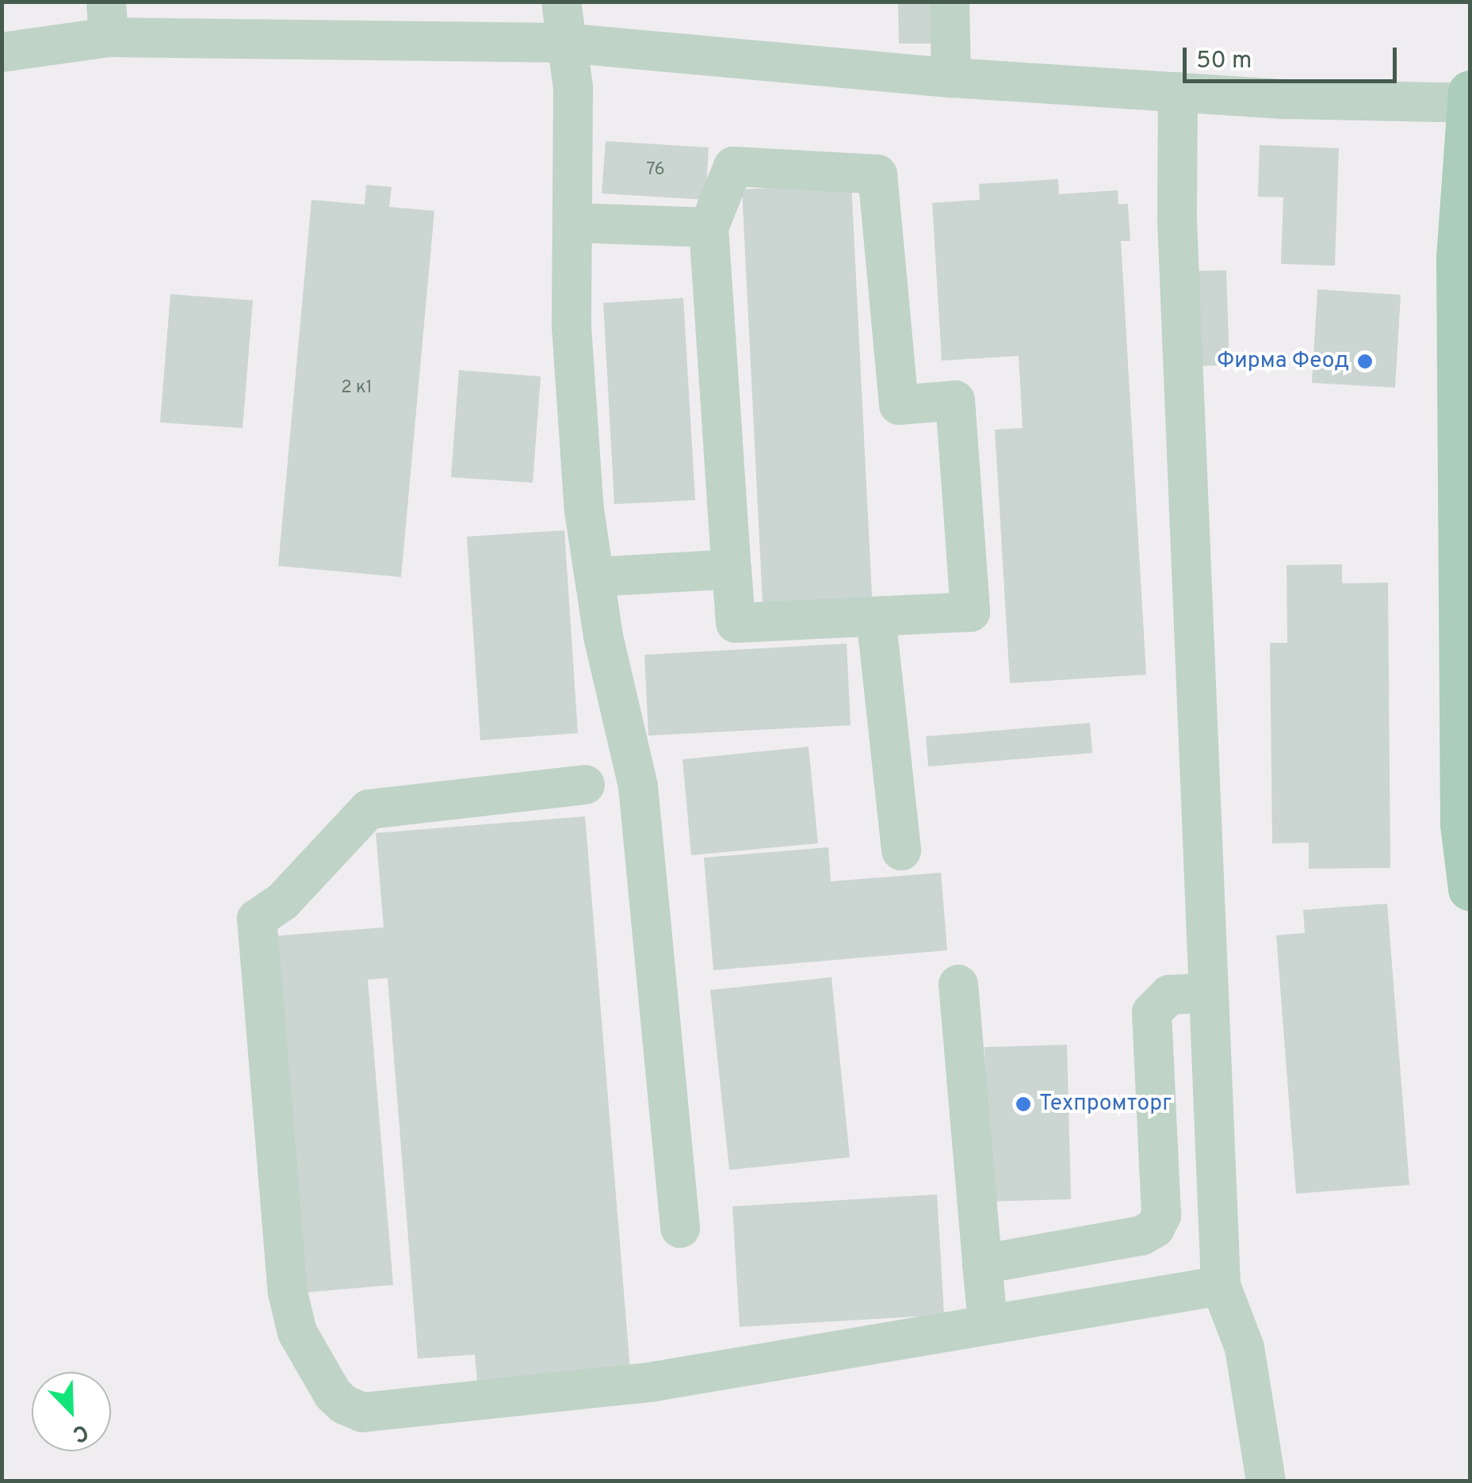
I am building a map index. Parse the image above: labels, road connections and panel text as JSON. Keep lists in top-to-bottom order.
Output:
{
  "places": ["Фирма Феод", "Техпромторг"],
  "house_numbers": ["76", "2 к1"],
  "scale_bar": "50 m",
  "north": "bottom right"
}
